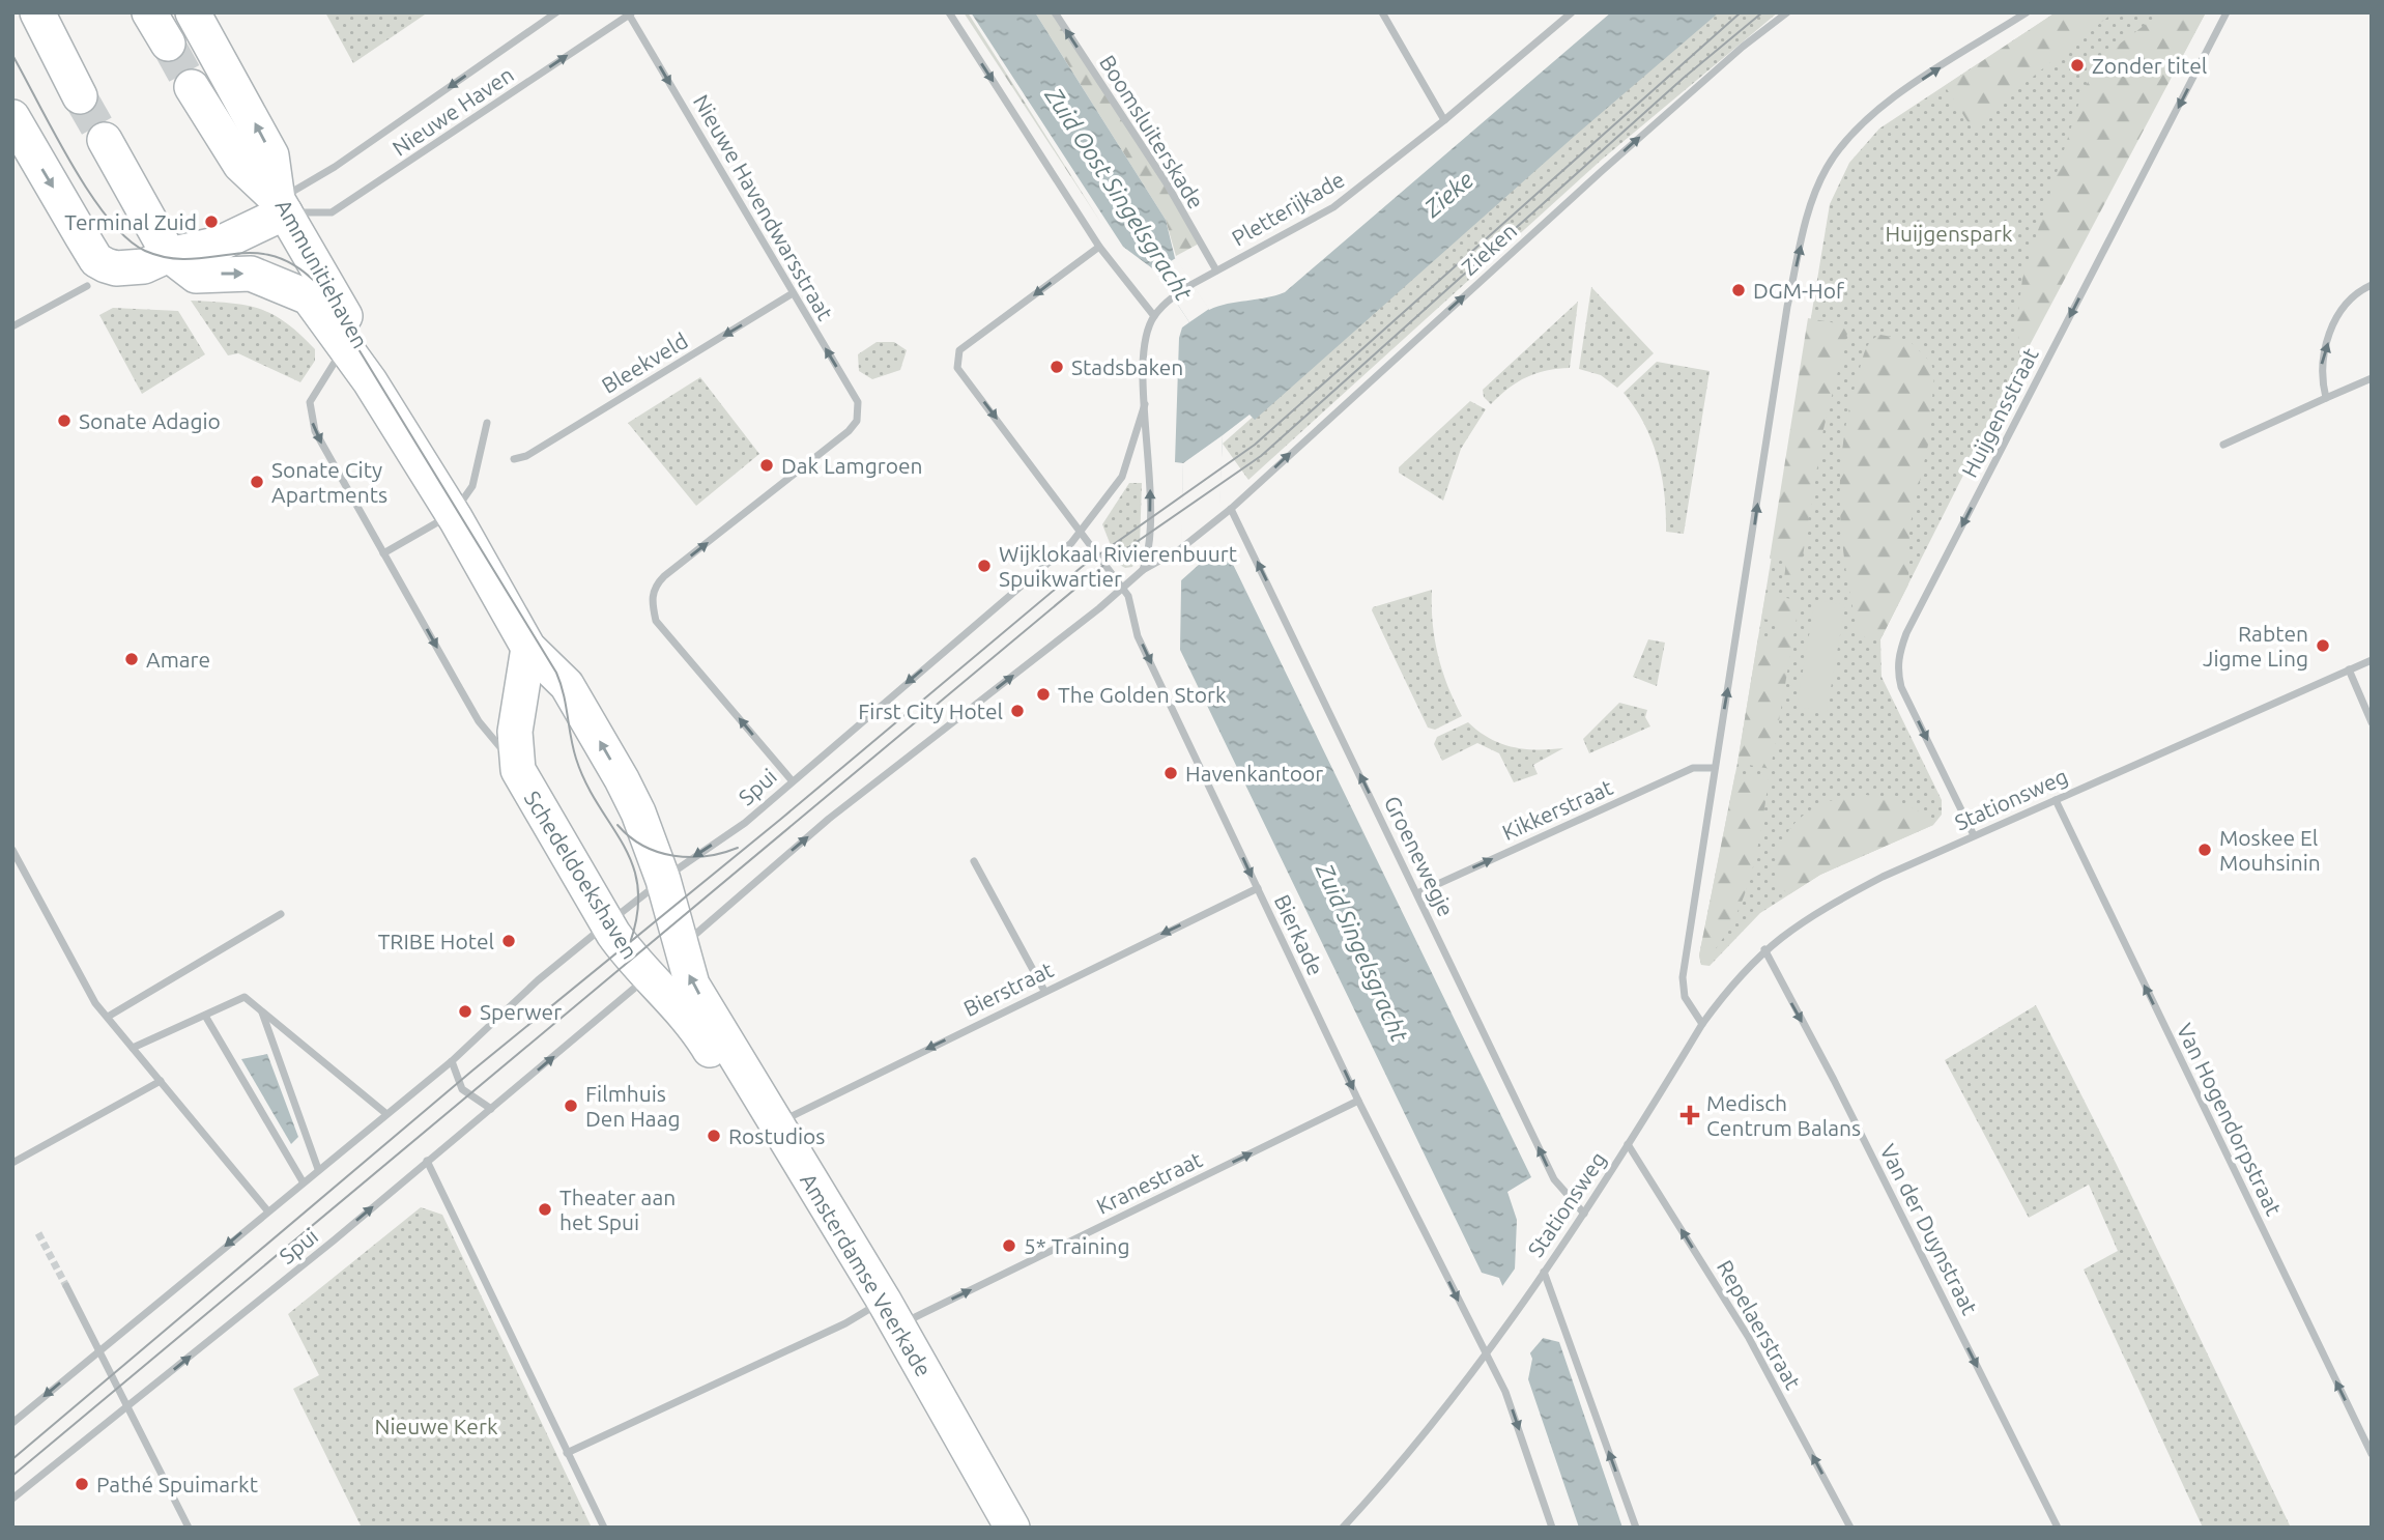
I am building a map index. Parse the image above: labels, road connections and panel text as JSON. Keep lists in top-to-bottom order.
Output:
{
  "streets": {
    "street": [
      "Nieuwe Haven",
      "Boomsluiterskade",
      "Nieuwe Havendwarsstraat",
      "Pletterijkade",
      "Zieken",
      "Ammunitiehaven",
      "Bleekveld",
      "Huijgensstraat",
      "Spui",
      "Stationsweg",
      "Kikkerstraat",
      "Groenewegje",
      "Schedeldoekshaven",
      "Bierkade",
      "Bierstraat",
      "Van Hogendorpstraat",
      "Kranestraat",
      "Van der Duynstraat",
      "Amsterdamse Veerkade",
      "Repelaerstraat"
    ]
  },
  "crossings": [
    ["Nieuwe Haven", "Nieuwe Havendwarsstraat"],
    ["Nieuwe Haven", "Ammunitiehaven"],
    ["Boomsluiterskade", "Pletterijkade"],
    ["Nieuwe Havendwarsstraat", "Bleekveld"],
    ["Nieuwe Havendwarsstraat", "Spui"],
    ["Zieken", "Groenewegje"],
    ["Ammunitiehaven", "Spui"],
    ["Ammunitiehaven", "Schedeldoekshaven"],
    ["Ammunitiehaven", "Amsterdamse Veerkade"],
    ["Huijgensstraat", "Stationsweg"],
    ["Spui", "Schedeldoekshaven"],
    ["Spui", "Bierkade"],
    ["Spui", "Amsterdamse Veerkade"],
    ["Stationsweg", "Groenewegje"],
    ["Stationsweg", "Bierkade"],
    ["Stationsweg", "Van Hogendorpstraat"],
    ["Stationsweg", "Van der Duynstraat"],
    ["Stationsweg", "Repelaerstraat"],
    ["Kikkerstraat", "Groenewegje"],
    ["Schedeldoekshaven", "Amsterdamse Veerkade"],
    ["Bierkade", "Bierstraat"],
    ["Bierkade", "Kranestraat"],
    ["Bierstraat", "Amsterdamse Veerkade"],
    ["Kranestraat", "Amsterdamse Veerkade"]
  ],
  "one_way": [
    "Boomsluiterskade",
    "Zieken",
    "Bleekveld",
    "Huijgensstraat",
    "Kikkerstraat",
    "Groenewegje",
    "Schedeldoekshaven",
    "Bierkade",
    "Bierstraat",
    "Van Hogendorpstraat",
    "Kranestraat",
    "Van der Duynstraat",
    "Repelaerstraat"
  ],
  "water": ["Zuid Oost Singelsgracht", "Zieke", "Zuid Singelsgracht"],
  "parks": ["Huijgenspark", "Nieuwe Kerk"],
  "places": {
    "other": [
      "Zonder titel",
      "Terminal Zuid",
      "DGM-Hof",
      "Stadsbaken",
      "Sonate Adagio",
      "Dak Lamgroen",
      "Sonate City Apartments",
      "Wijklokaal Rivierenbuurt Spuikwartier",
      "Rabten Jigme Ling",
      "Amare",
      "The Golden Stork",
      "First City Hotel",
      "Havenkantoor",
      "Moskee El Mouhsinin",
      "TRIBE Hotel",
      "Sperwer",
      "Filmhuis Den Haag",
      "Rostudios",
      "Theater aan het Spui",
      "5* Training",
      "Pathé Spuimarkt"
    ],
    "health": ["Medisch Centrum Balans"]
  }
}
